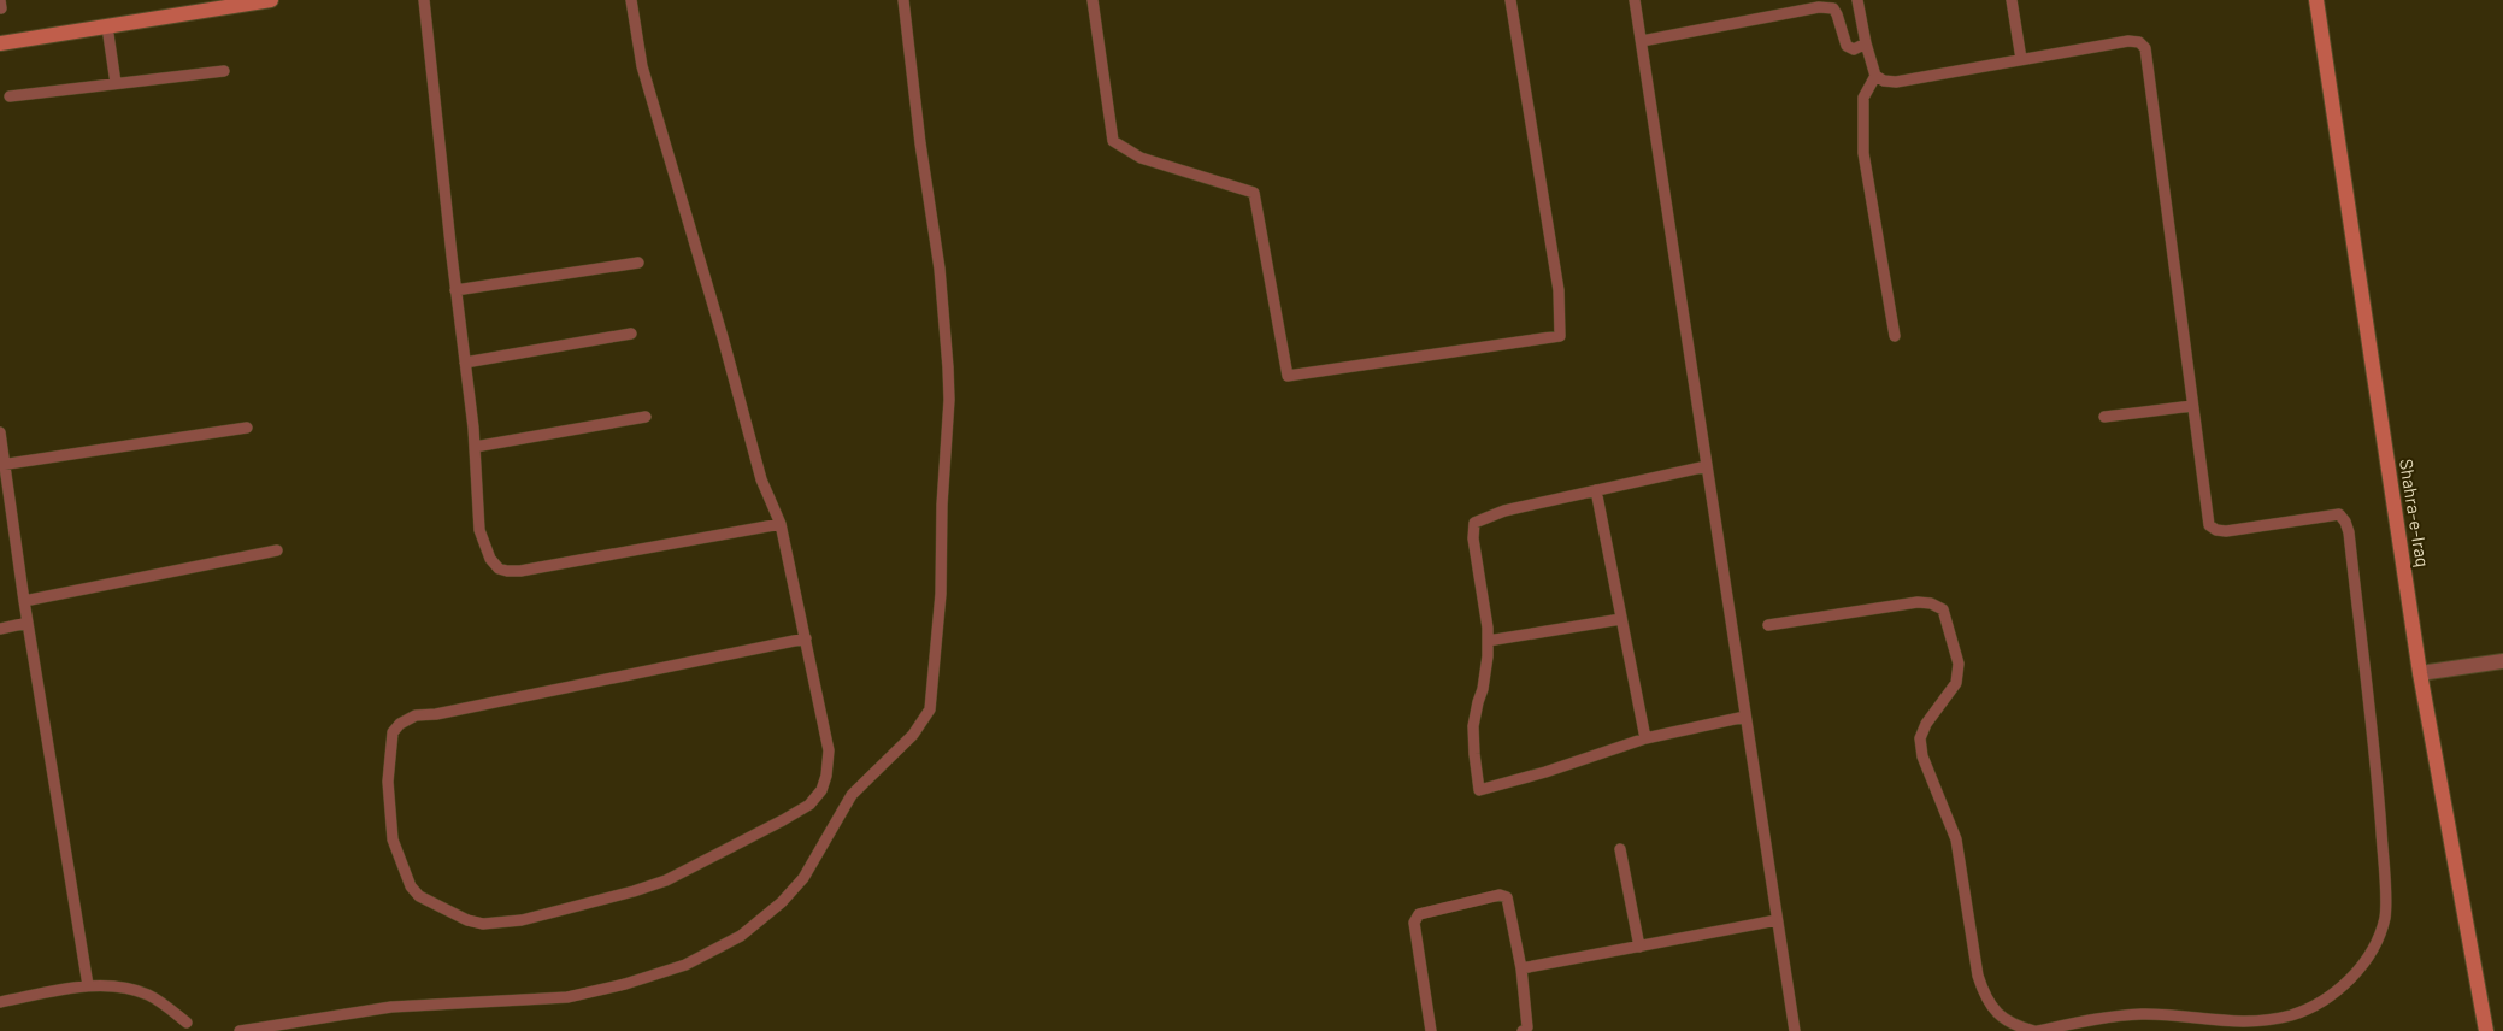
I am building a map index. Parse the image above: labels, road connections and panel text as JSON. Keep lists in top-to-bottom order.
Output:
{
  "streets": {
    "street": ["Shahra-e-Iraq"]
  }
}
